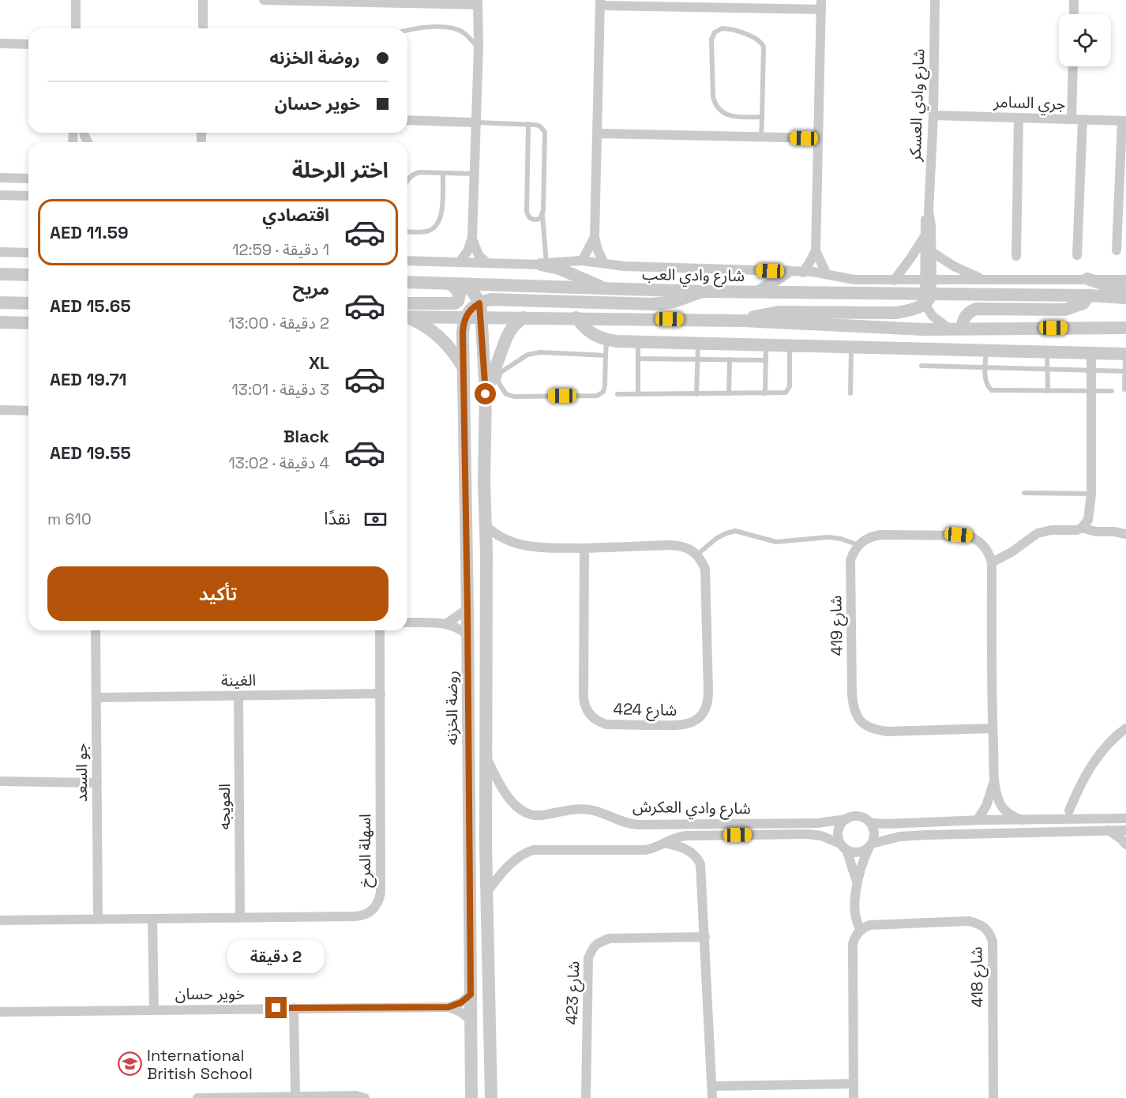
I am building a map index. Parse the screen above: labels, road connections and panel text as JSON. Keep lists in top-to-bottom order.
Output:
{
  "streets": {
    "street": [
      "جري السامر",
      "شارع وادي العسكر",
      "شارع وادي العب",
      "شارع 419",
      "الغينة",
      "روضة الخزنه",
      "شارع 424",
      "جو السعد",
      "العويجه",
      "شارع وادي العكرش",
      "اسهلة المرخ",
      "شارع 418",
      "شارع 423",
      "خوير حسان"
    ]
  },
  "crossings": [
    ["جري السامر", "شارع وادي العسكر"],
    ["شارع وادي العسكر", "شارع وادي العب"],
    ["الغينة", "جو السعد"],
    ["الغينة", "العويجه"],
    ["الغينة", "اسهلة المرخ"],
    ["روضة الخزنه", "خوير حسان"],
    ["جو السعد", "اسهلة المرخ"],
    ["العويجه", "اسهلة المرخ"]
  ],
  "places": {
    "school or university": ["International British School"]
  },
  "page": {
    "banner": ["روضة الخزنه", "خوير حسان"],
    "heading": "اختر الرحلة",
    "list": [
      {
        "name": "اقتصادي",
        "note": "1 دقيقة · 12:59",
        "value": "AED 11.59"
      },
      {
        "name": "مريح",
        "note": "2 دقيقة · 13:00",
        "value": "AED 15.65"
      },
      {
        "name": "XL",
        "note": "3 دقيقة · 13:01",
        "value": "AED 19.71"
      },
      {
        "name": "Black",
        "note": "4 دقيقة · 13:02",
        "value": "AED 19.55"
      }
    ],
    "pay": ["نقدًا", "610 m"],
    "buttons": "تأكيد",
    "bubble": "2 دقيقة"
  }
}
